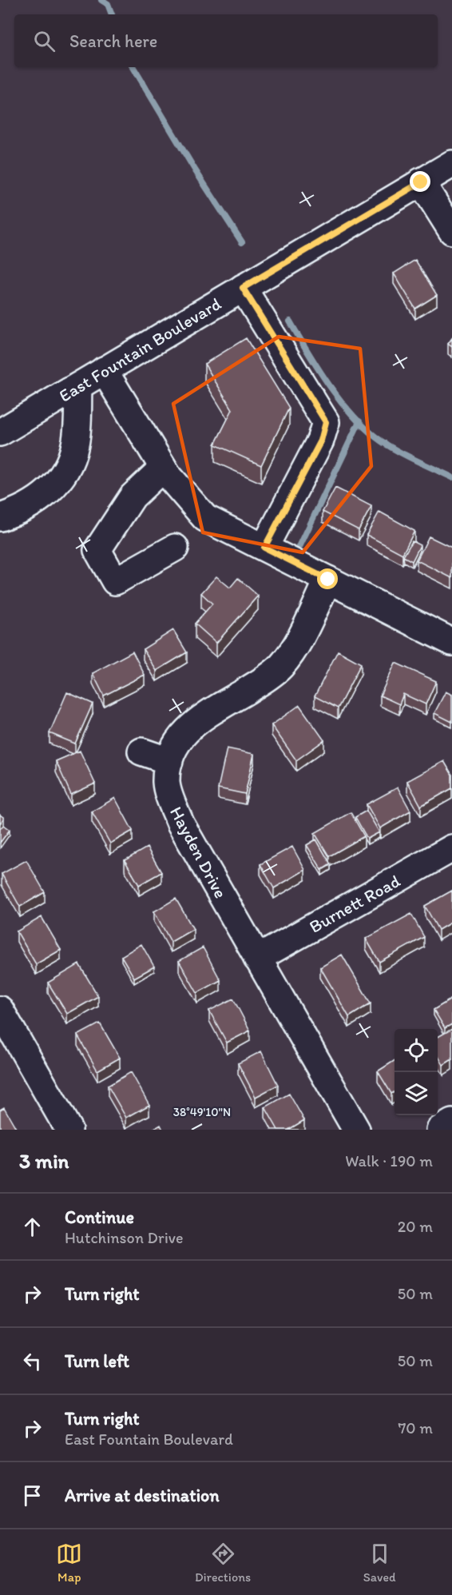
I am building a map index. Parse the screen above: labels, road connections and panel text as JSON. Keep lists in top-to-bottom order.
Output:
{
  "streets": {
    "street": ["East Fountain Boulevard", "Hayden Drive", "Burnett Road"]
  },
  "crossings": [
    ["Hayden Drive", "Burnett Road"]
  ],
  "page": {
    "search": "Search here",
    "heading": ["3 min", "Walk · 190 m"],
    "list": [
      ["Continue", "Hutchinson Drive", "20 m"],
      ["Turn right", "50 m"],
      ["Turn left", "50 m"],
      ["Turn right", "East Fountain Boulevard", "70 m"],
      "Arrive at destination"
    ],
    "nav": ["Map", "Directions", "Saved"]
  },
  "coordinates": ["38°49'10\"N"]
}
